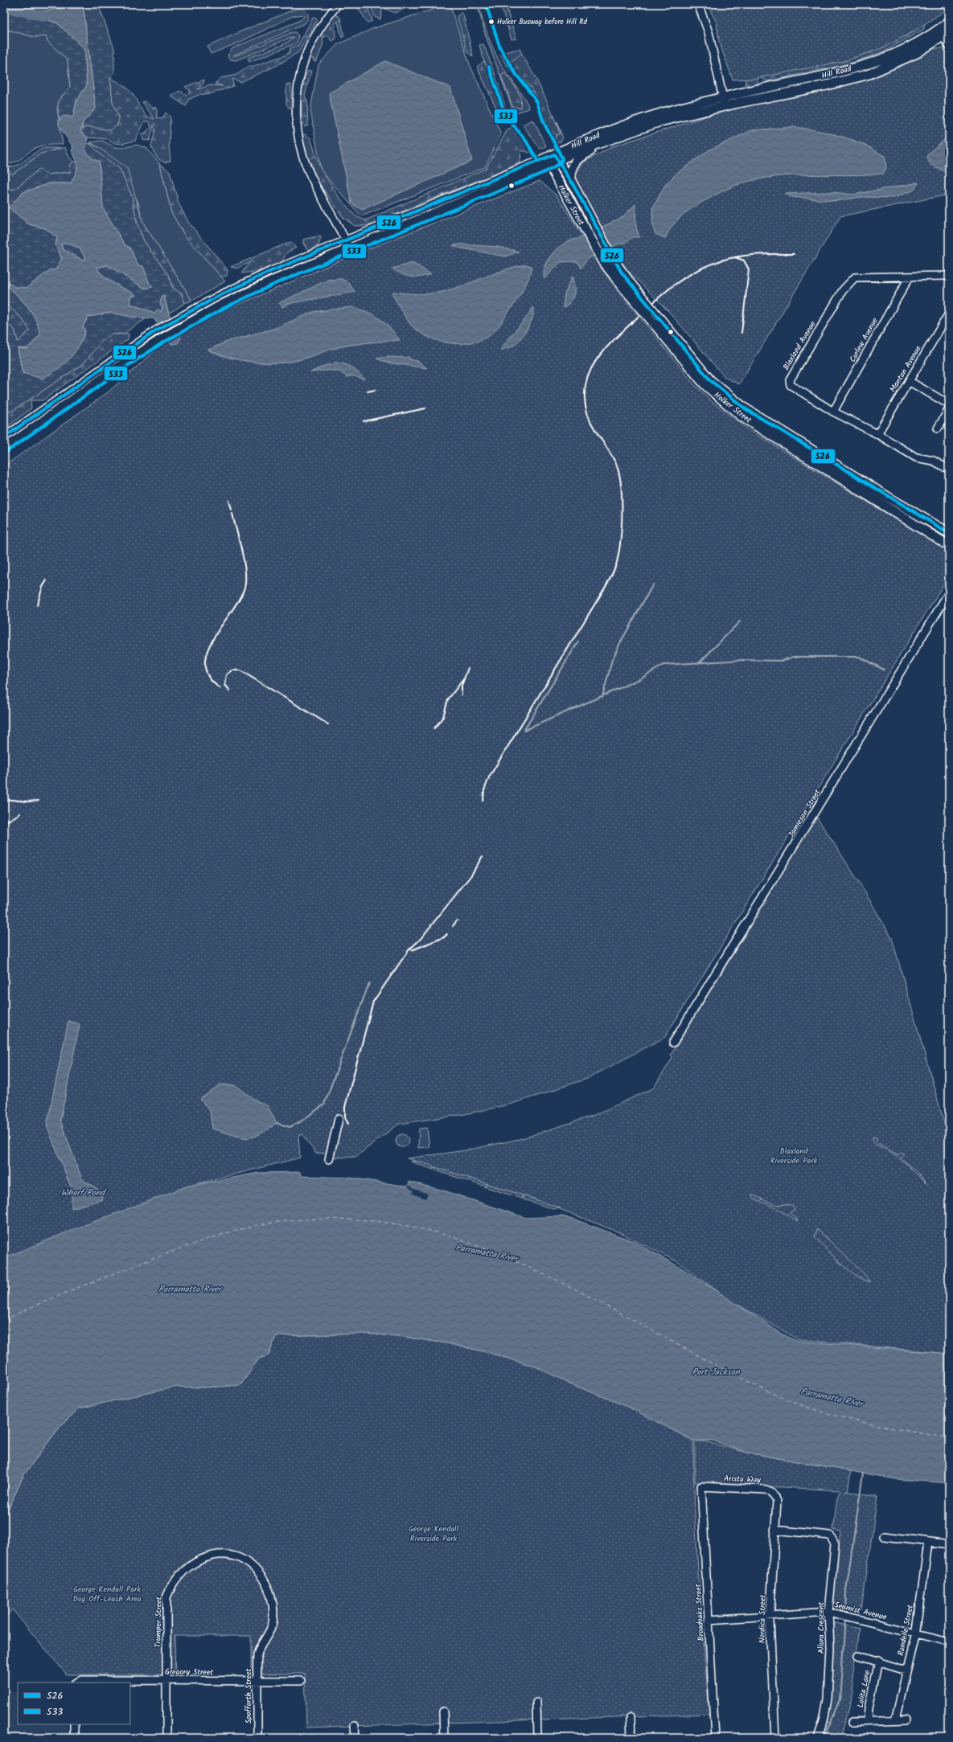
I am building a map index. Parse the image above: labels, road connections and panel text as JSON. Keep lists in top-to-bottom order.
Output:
{
  "streets": {
    "main road": ["Hill Road", "Holker Street"],
    "street": [
      "Curlew Avenue",
      "Blaxland Avenue",
      "Manton Avenue",
      "Jamieson Street",
      "Arista Way",
      "Seamist Avenue",
      "Broadoaks Street",
      "Nordica Street",
      "Trumper Street",
      "Allura Crescent",
      "Rondelle Street",
      "Gregory Street",
      "Lolita Lane",
      "Spofforth Street"
    ]
  },
  "crossings": [
    ["Hill Road", "Holker Street"],
    ["Curlew Avenue", "Blaxland Avenue"],
    ["Blaxland Avenue", "Manton Avenue"],
    ["Arista Way", "Broadoaks Street"],
    ["Arista Way", "Nordica Street"],
    ["Seamist Avenue", "Broadoaks Street"],
    ["Seamist Avenue", "Nordica Street"],
    ["Seamist Avenue", "Allura Crescent"],
    ["Seamist Avenue", "Rondelle Street"],
    ["Nordica Street", "Allura Crescent"],
    ["Trumper Street", "Gregory Street"],
    ["Trumper Street", "Spofforth Street"],
    ["Rondelle Street", "Lolita Lane"],
    ["Gregory Street", "Spofforth Street"]
  ],
  "water": ["Wharf Pond", "Parramatta River", "Port Jackson"],
  "parks": ["Blaxland Riverside Park", "George Kendall Riverside Park", "George Kendall Park Dog Off-Leash Area"],
  "places": ["Holker Busway before Hill Rd"],
  "lines": ["transit line 533", "transit line 526"],
  "legend": ["526", "533"]
}
